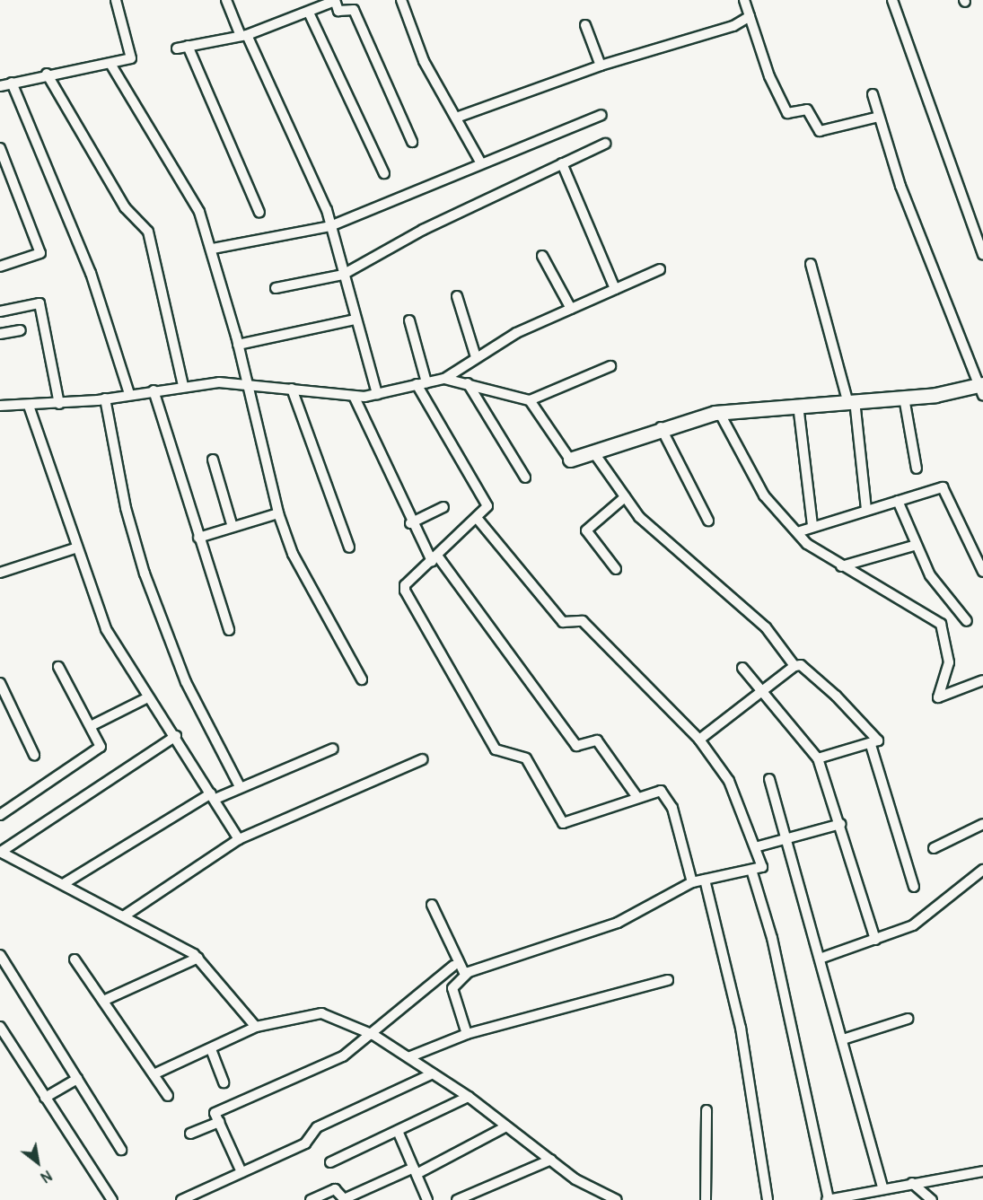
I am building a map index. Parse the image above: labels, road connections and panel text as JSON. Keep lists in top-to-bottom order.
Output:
{
  "north": "bottom right"
}
